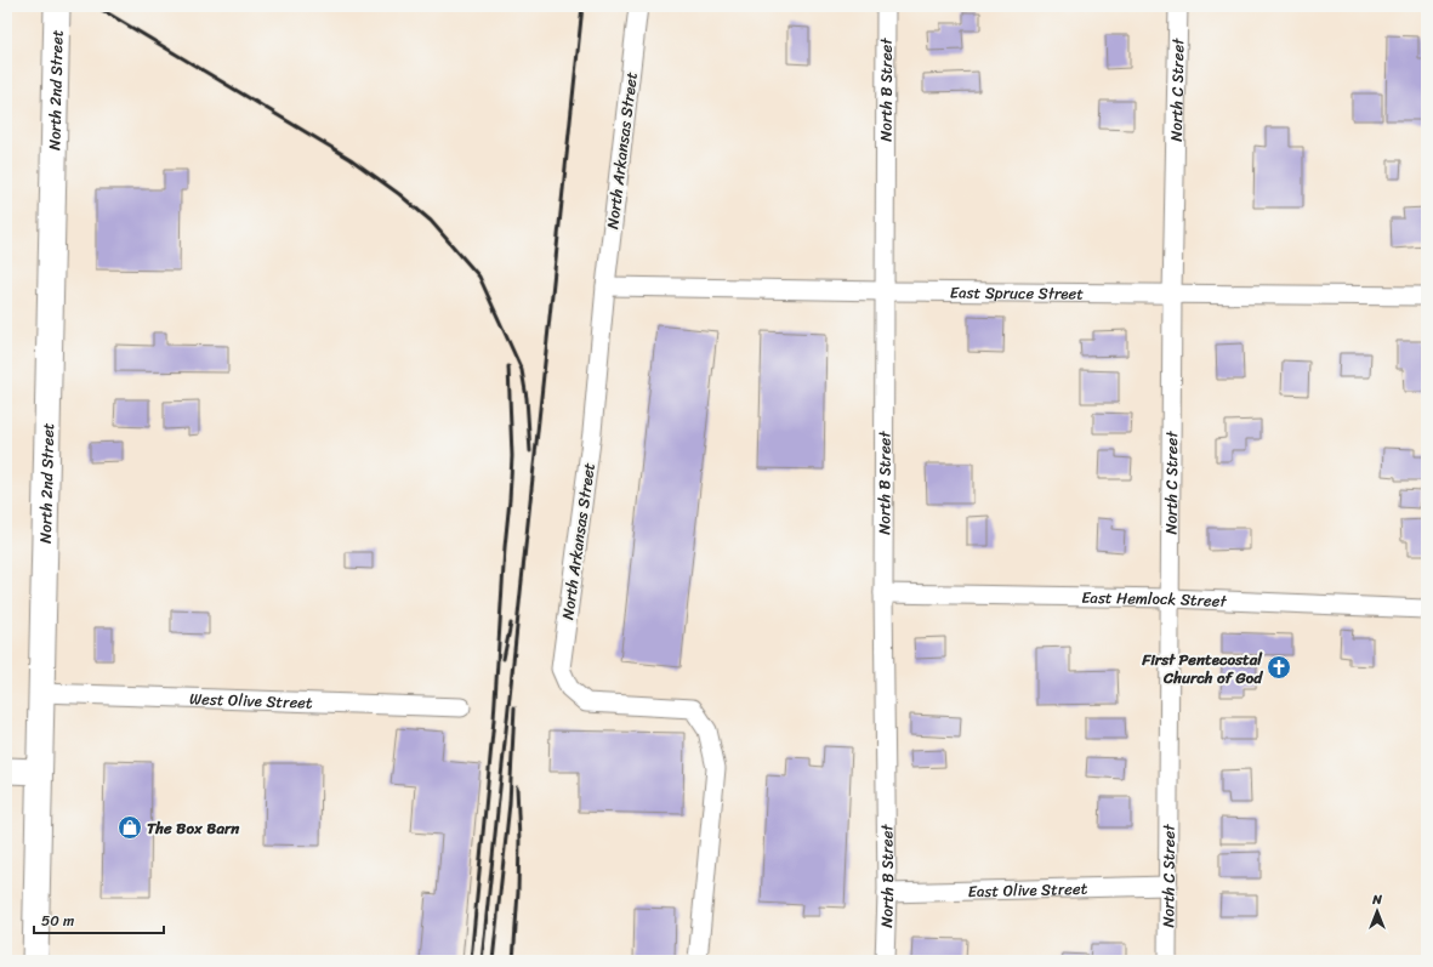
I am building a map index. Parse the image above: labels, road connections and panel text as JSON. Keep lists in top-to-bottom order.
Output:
{
  "streets": {
    "main road": ["North 2nd Street"],
    "street": [
      "North B Street",
      "North C Street",
      "North Arkansas Street",
      "East Spruce Street",
      "East Hemlock Street",
      "West Olive Street",
      "East Olive Street"
    ]
  },
  "crossings": [
    ["North 2nd Street", "West Olive Street"],
    ["North B Street", "East Spruce Street"],
    ["North B Street", "East Hemlock Street"],
    ["North B Street", "East Olive Street"],
    ["North C Street", "East Spruce Street"],
    ["North C Street", "East Hemlock Street"],
    ["North C Street", "East Olive Street"],
    ["North Arkansas Street", "East Spruce Street"]
  ],
  "places": {
    "church": ["First Pentecostal Church of God"],
    "shop": ["The Box Barn"]
  },
  "scale_bar": "50 m",
  "north": "top"
}
